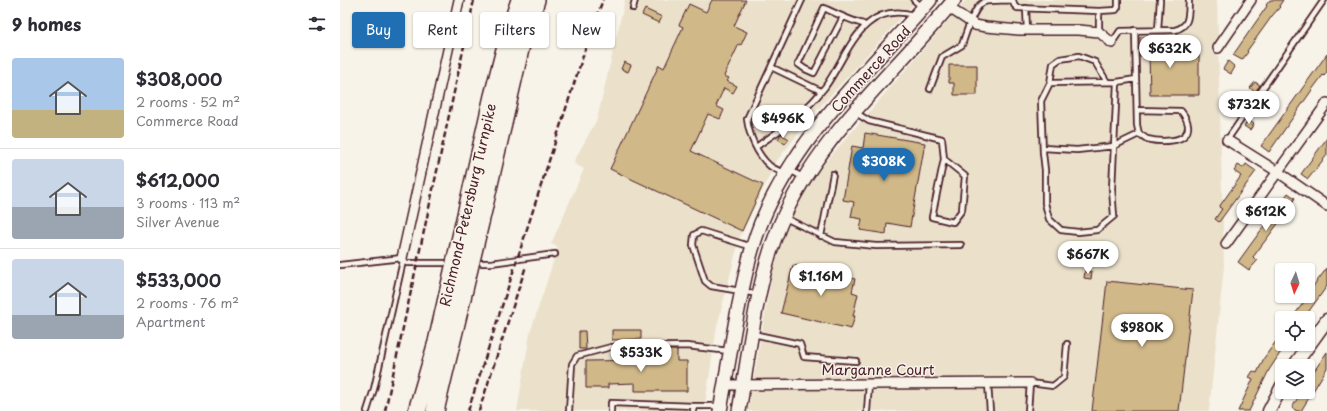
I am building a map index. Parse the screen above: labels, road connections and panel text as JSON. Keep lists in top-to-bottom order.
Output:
{
  "streets": {
    "highway": ["Richmond-Petersburg Turnpike"],
    "main road": ["Commerce Road"],
    "street": ["Marganne Court"]
  },
  "crossings": [
    ["Commerce Road", "Marganne Court"]
  ],
  "north": "bottom",
  "page": {
    "heading": "9 homes",
    "chip": [
      "Buy",
      "Rent",
      "Filters",
      "New"
    ],
    "price": [
      "$632K",
      "$732K",
      "$496K",
      "$308K",
      "$612K",
      "$667K",
      "$1.16M",
      "$980K",
      "$533K"
    ],
    "list": [
      {
        "name": "$308,000",
        "note": "2 rooms · 52 m² · Commerce Road"
      },
      {
        "name": "$612,000",
        "note": "3 rooms · 113 m² · Silver Avenue"
      },
      {
        "name": "$533,000",
        "note": "2 rooms · 76 m² · Apartment"
      }
    ]
  }
}
